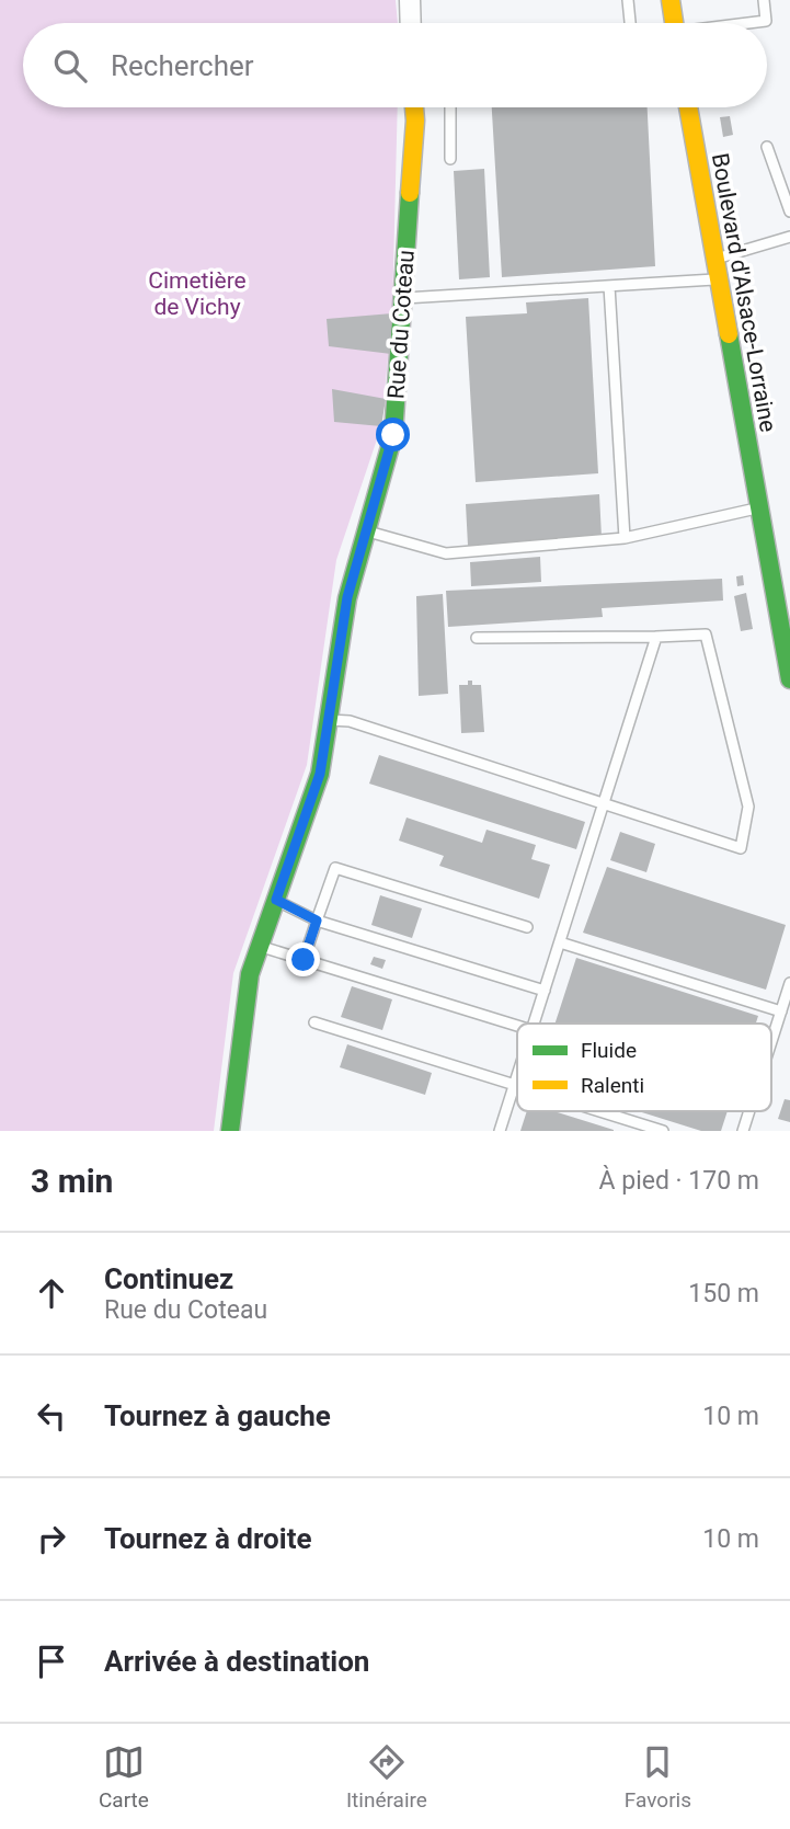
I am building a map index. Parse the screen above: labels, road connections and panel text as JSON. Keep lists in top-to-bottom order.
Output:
{
  "streets": {
    "street": ["Boulevard d'Alsace-Lorraine", "Rue du Coteau"]
  },
  "parks": ["Cimetière de Vichy"],
  "legend": ["Fluide", "Ralenti"],
  "page": {
    "search": "Rechercher",
    "heading": ["3 min", "À pied · 170 m"],
    "list": [
      ["Continuez", "Rue du Coteau", "150 m"],
      ["Tournez à gauche", "10 m"],
      ["Tournez à droite", "10 m"],
      "Arrivée à destination"
    ],
    "nav": ["Carte", "Itinéraire", "Favoris"]
  }
}
